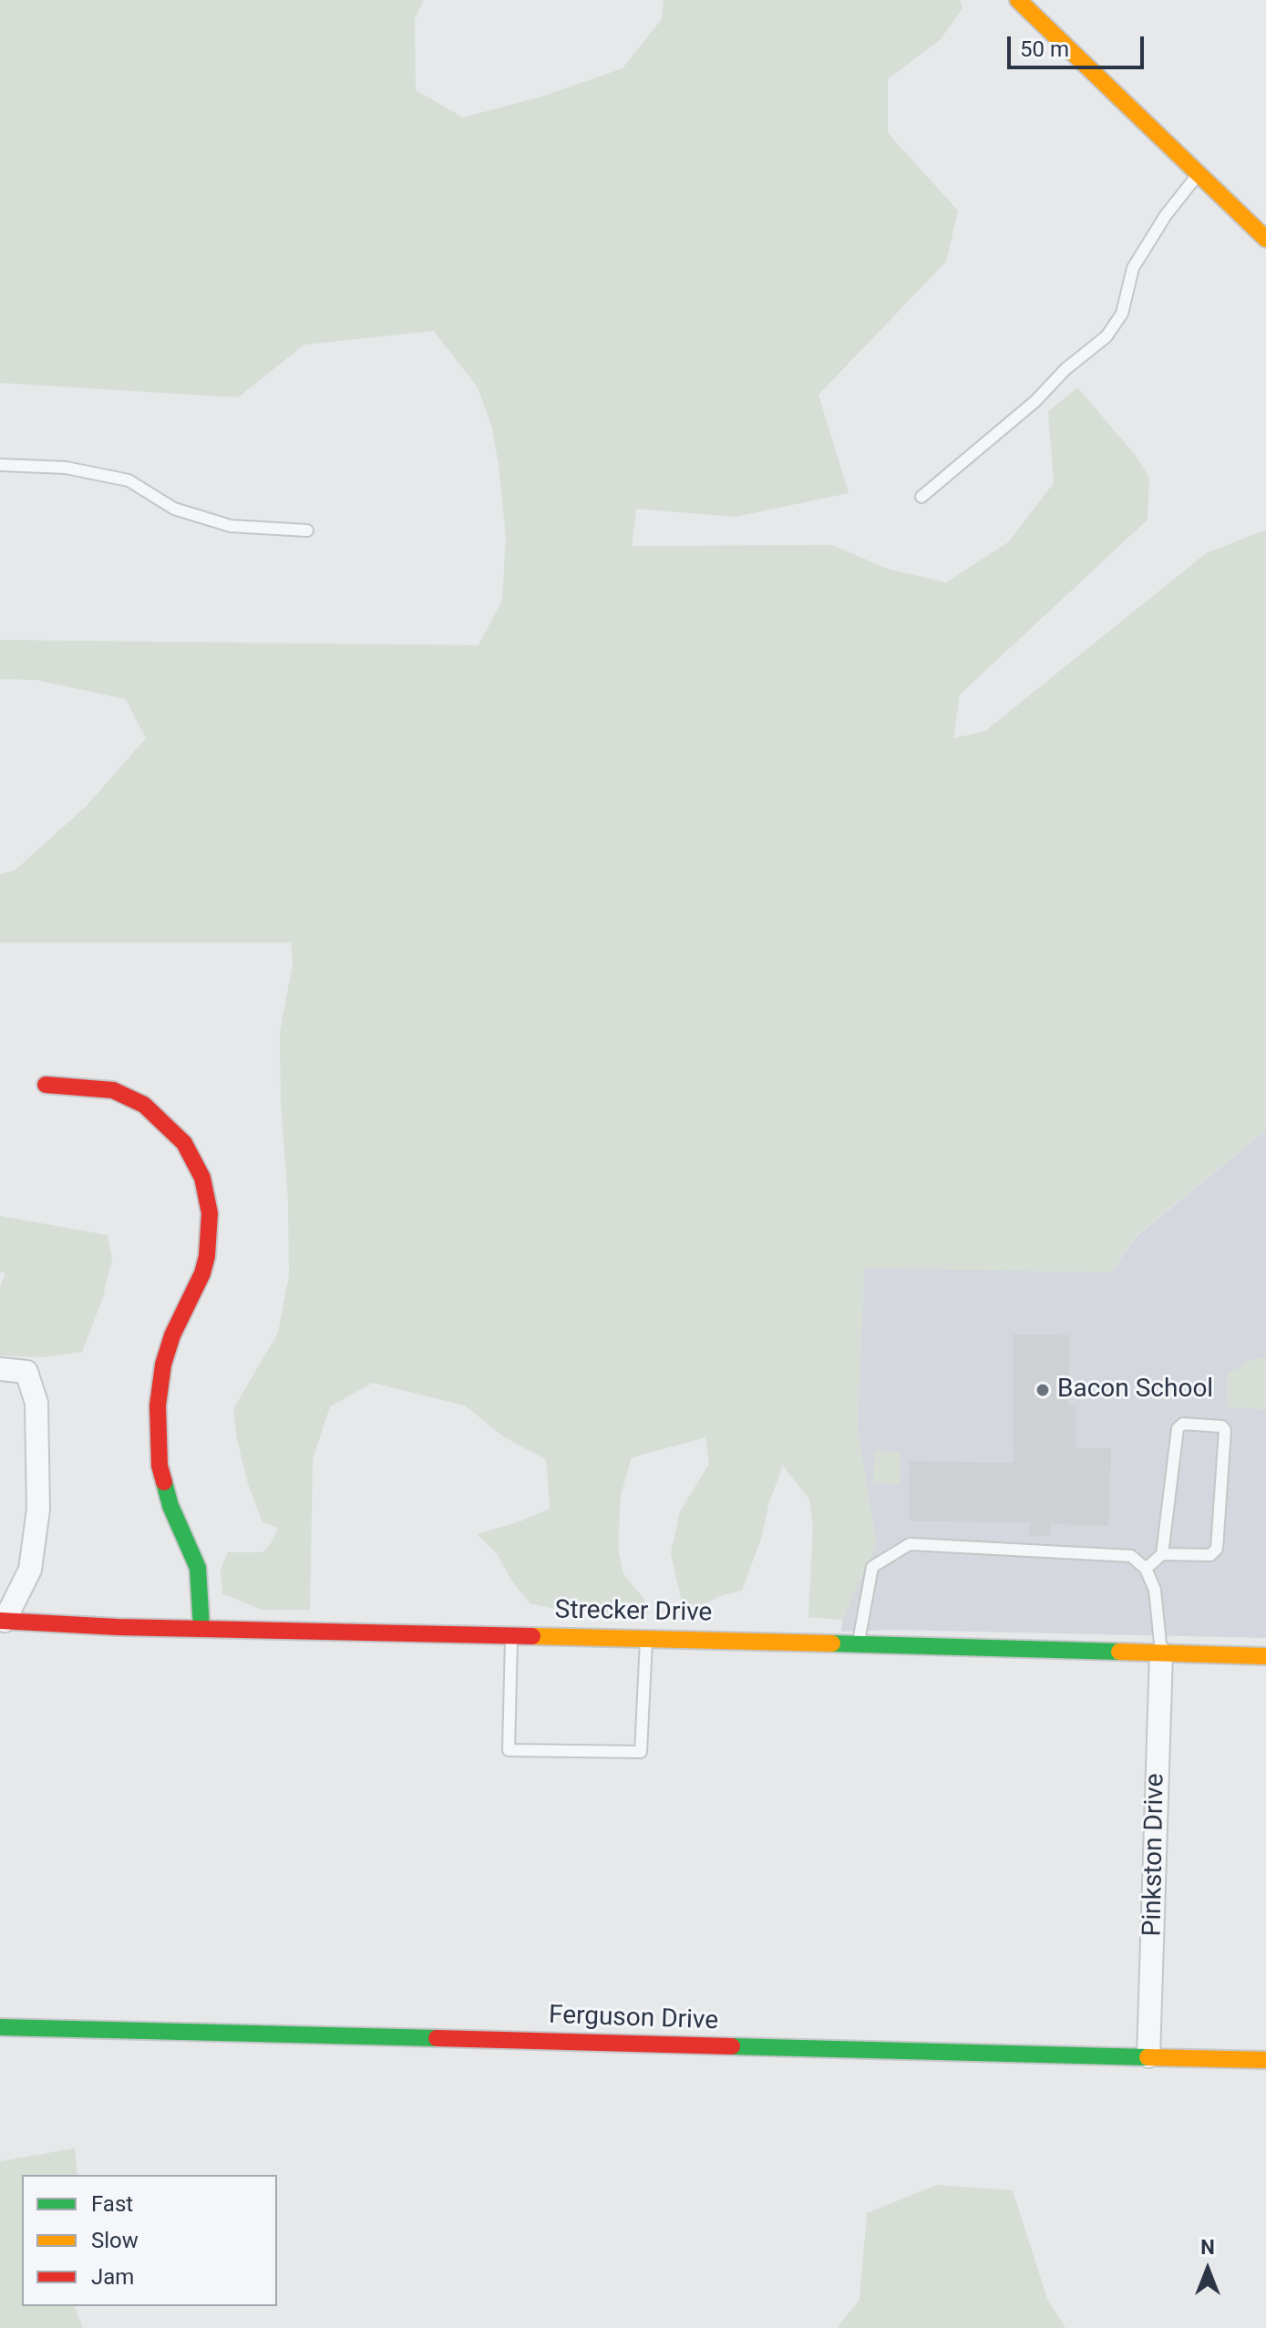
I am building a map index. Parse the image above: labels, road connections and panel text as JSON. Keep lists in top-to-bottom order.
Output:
{
  "streets": {
    "street": ["Strecker Drive", "Pinkston Drive", "Ferguson Drive"]
  },
  "crossings": [
    ["Strecker Drive", "Pinkston Drive"],
    ["Pinkston Drive", "Ferguson Drive"]
  ],
  "places": ["Bacon School"],
  "legend": ["Fast", "Slow", "Jam"],
  "scale_bar": "50 m",
  "north": "top"
}
